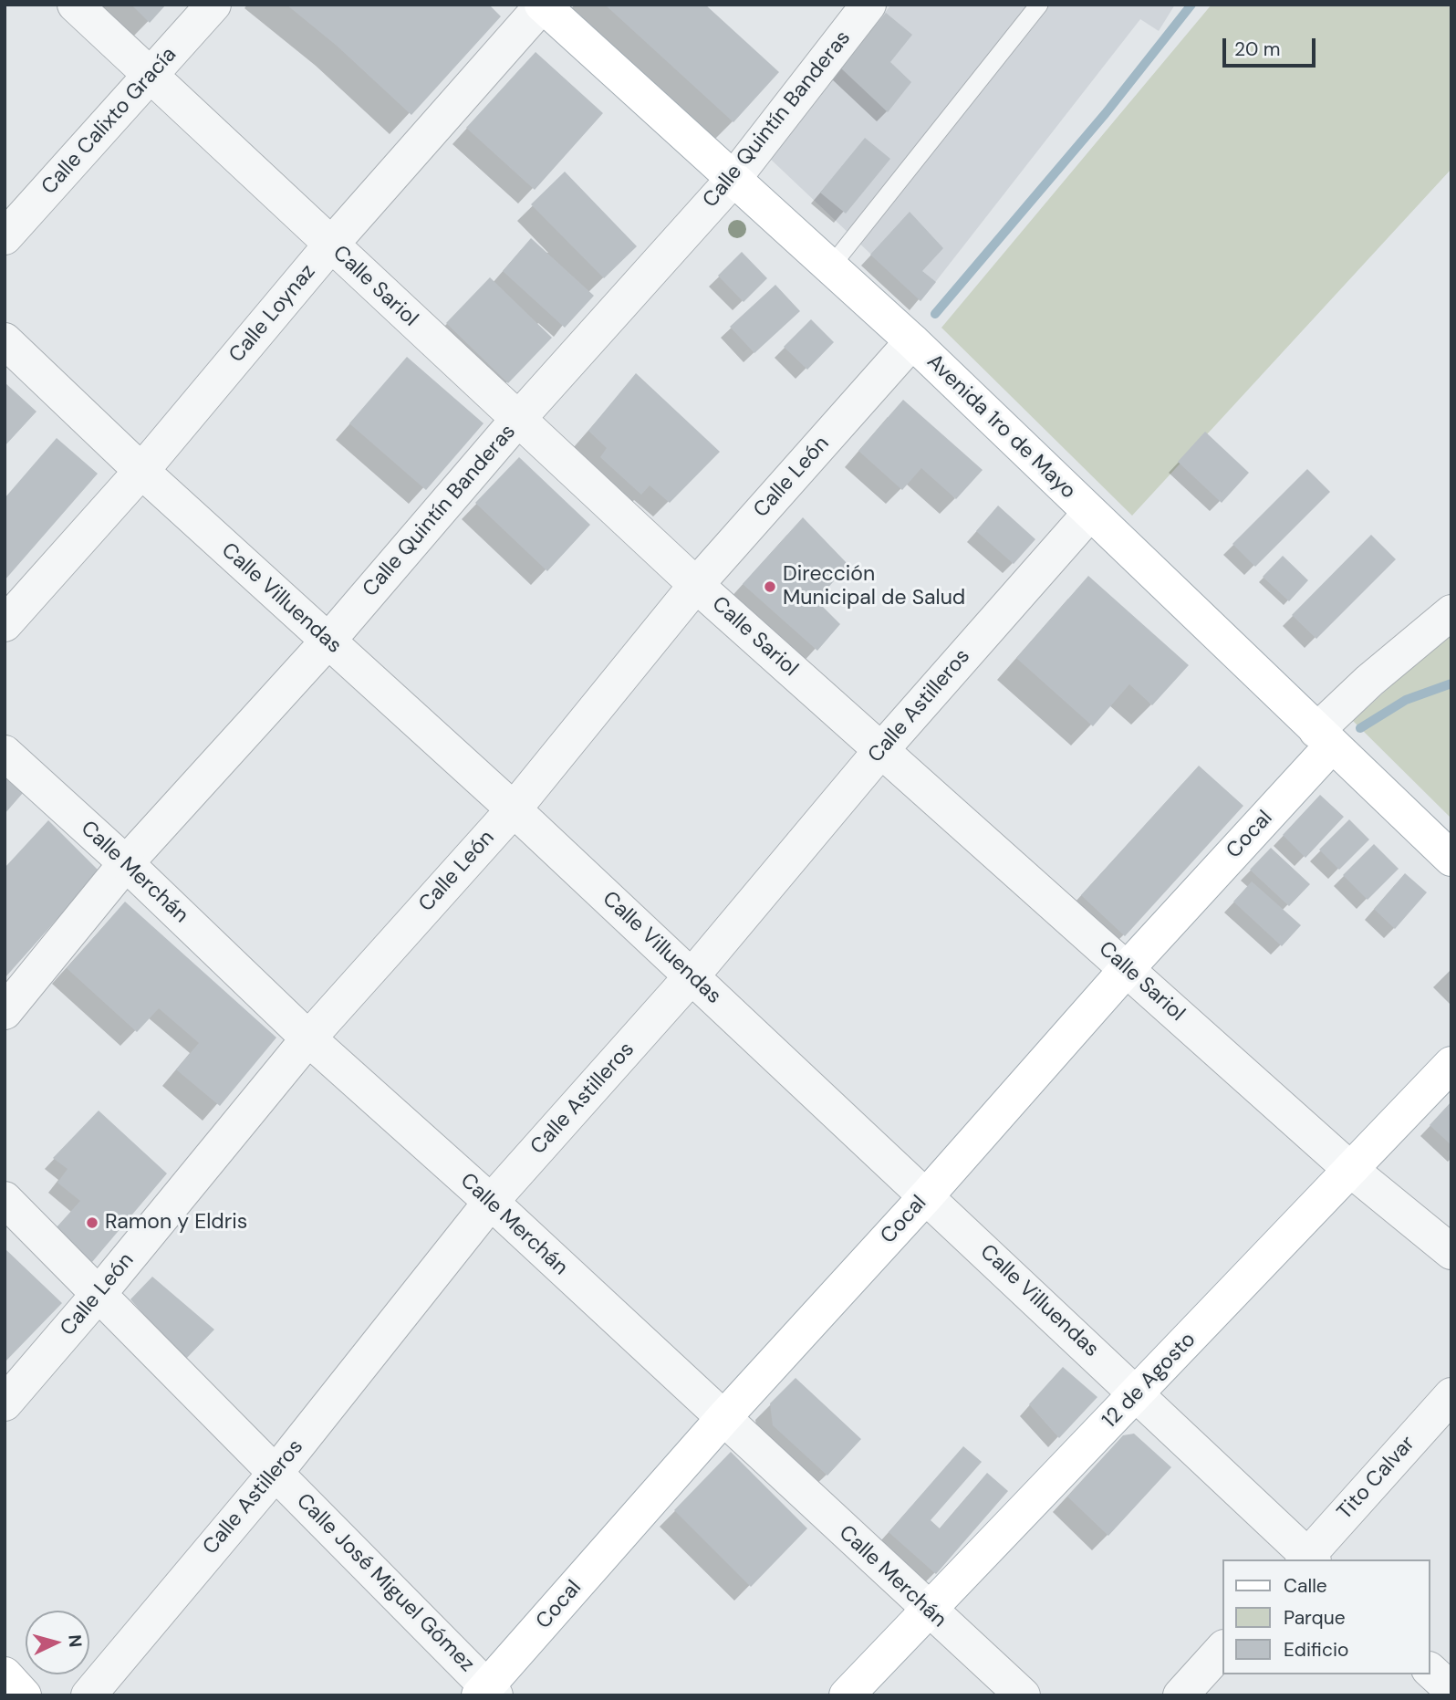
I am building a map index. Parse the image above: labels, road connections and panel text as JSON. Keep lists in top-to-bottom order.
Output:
{
  "streets": {
    "main road": ["Avenida 1ro de Mayo", "Cocal", "12 de Agosto"],
    "street": [
      "Calle Quintín Banderas",
      "Calle Calixto Gracía",
      "Calle Sariol",
      "Calle Loynaz",
      "Calle León",
      "Calle Villuendas",
      "Calle Astilleros",
      "Calle Merchán",
      "Tito Calvar",
      "Calle José Miguel Gómez"
    ]
  },
  "crossings": [
    ["Calle Quintín Banderas", "Calle Sariol"],
    ["Calle Quintín Banderas", "Avenida 1ro de Mayo"],
    ["Calle Quintín Banderas", "Calle Villuendas"],
    ["Calle Quintín Banderas", "Calle Merchán"],
    ["Calle Calixto Gracía", "Calle Sariol"],
    ["Calle Sariol", "Calle Loynaz"],
    ["Calle Sariol", "Calle León"],
    ["Calle Sariol", "Calle Astilleros"],
    ["Calle Sariol", "Cocal"],
    ["Calle Sariol", "12 de Agosto"],
    ["Calle Loynaz", "Avenida 1ro de Mayo"],
    ["Calle Loynaz", "Calle Villuendas"],
    ["Avenida 1ro de Mayo", "Calle León"],
    ["Avenida 1ro de Mayo", "Calle Astilleros"],
    ["Avenida 1ro de Mayo", "Cocal"],
    ["Calle León", "Calle Villuendas"],
    ["Calle León", "Calle Merchán"],
    ["Calle León", "Calle José Miguel Gómez"],
    ["Calle Villuendas", "Calle Astilleros"],
    ["Calle Villuendas", "Cocal"],
    ["Calle Villuendas", "12 de Agosto"],
    ["Calle Villuendas", "Tito Calvar"],
    ["Calle Astilleros", "Calle Merchán"],
    ["Calle Astilleros", "Calle José Miguel Gómez"],
    ["Cocal", "Calle Merchán"],
    ["Cocal", "Calle José Miguel Gómez"],
    ["Calle Merchán", "12 de Agosto"]
  ],
  "places": ["Dirección Municipal de Salud", "Ramon y Eldris"],
  "legend": ["Calle", "Parque", "Edificio"],
  "scale_bar": "20 m",
  "north": "right"
}
